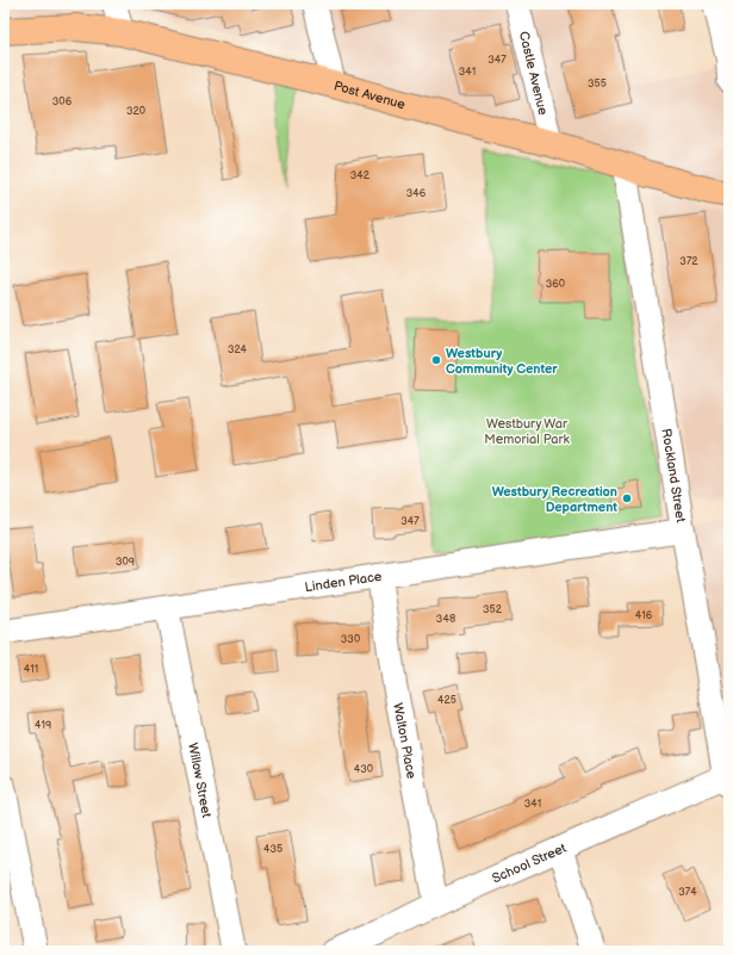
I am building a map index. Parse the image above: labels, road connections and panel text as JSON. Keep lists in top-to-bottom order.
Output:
{
  "streets": {
    "main road": ["Post Avenue"],
    "street": [
      "Castle Avenue",
      "Rockland Street",
      "Linden Place",
      "Walton Place",
      "Willow Street",
      "School Street"
    ]
  },
  "crossings": [
    ["Castle Avenue", "Post Avenue"],
    ["Post Avenue", "Rockland Street"],
    ["Rockland Street", "Linden Place"],
    ["Rockland Street", "School Street"],
    ["Linden Place", "Walton Place"],
    ["Linden Place", "Willow Street"],
    ["Walton Place", "School Street"]
  ],
  "parks": ["Westbury War Memorial Park"],
  "places": ["Westbury Community Center", "Westbury Recreation Department"],
  "house_numbers": [
    "347",
    "341",
    "355",
    "306",
    "320",
    "342",
    "346",
    "372",
    "360",
    "324",
    "347",
    "309",
    "352",
    "416",
    "348",
    "330",
    "411",
    "425",
    "419",
    "430",
    "341",
    "435",
    "374"
  ]
}
